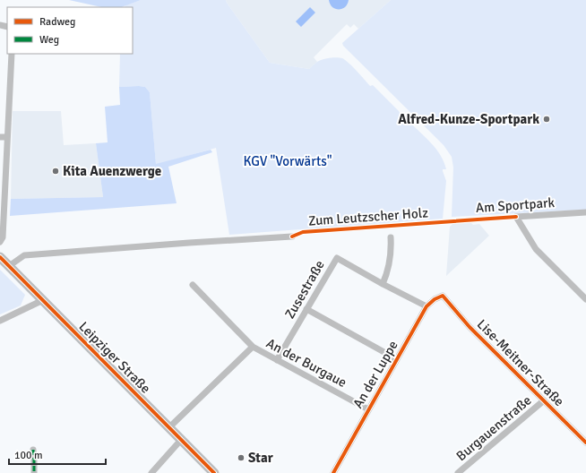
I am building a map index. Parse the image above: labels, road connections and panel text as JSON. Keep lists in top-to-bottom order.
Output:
{
  "streets": {
    "street": [
      "Am Sportpark",
      "Zum Leutzscher Holz",
      "Zusestraße",
      "Leipziger Straße",
      "An der Burgaue",
      "Lise-Meitner-Straße",
      "An der Luppe",
      "Burgauenstraße"
    ]
  },
  "crossings": [
    ["Zum Leutzscher Holz", "Leipziger Straße"],
    ["Zusestraße", "An der Burgaue"],
    ["Zusestraße", "An der Luppe"],
    ["Leipziger Straße", "An der Burgaue"],
    ["An der Burgaue", "An der Luppe"],
    ["Lise-Meitner-Straße", "An der Luppe"],
    ["Lise-Meitner-Straße", "Burgauenstraße"]
  ],
  "parks": ["KGV \"Vorwärts\""],
  "places": ["Alfred-Kunze-Sportpark", "Kita Auenzwerge", "Star"],
  "legend": ["Radweg", "Weg"],
  "scale_bar": "100 m"
}
